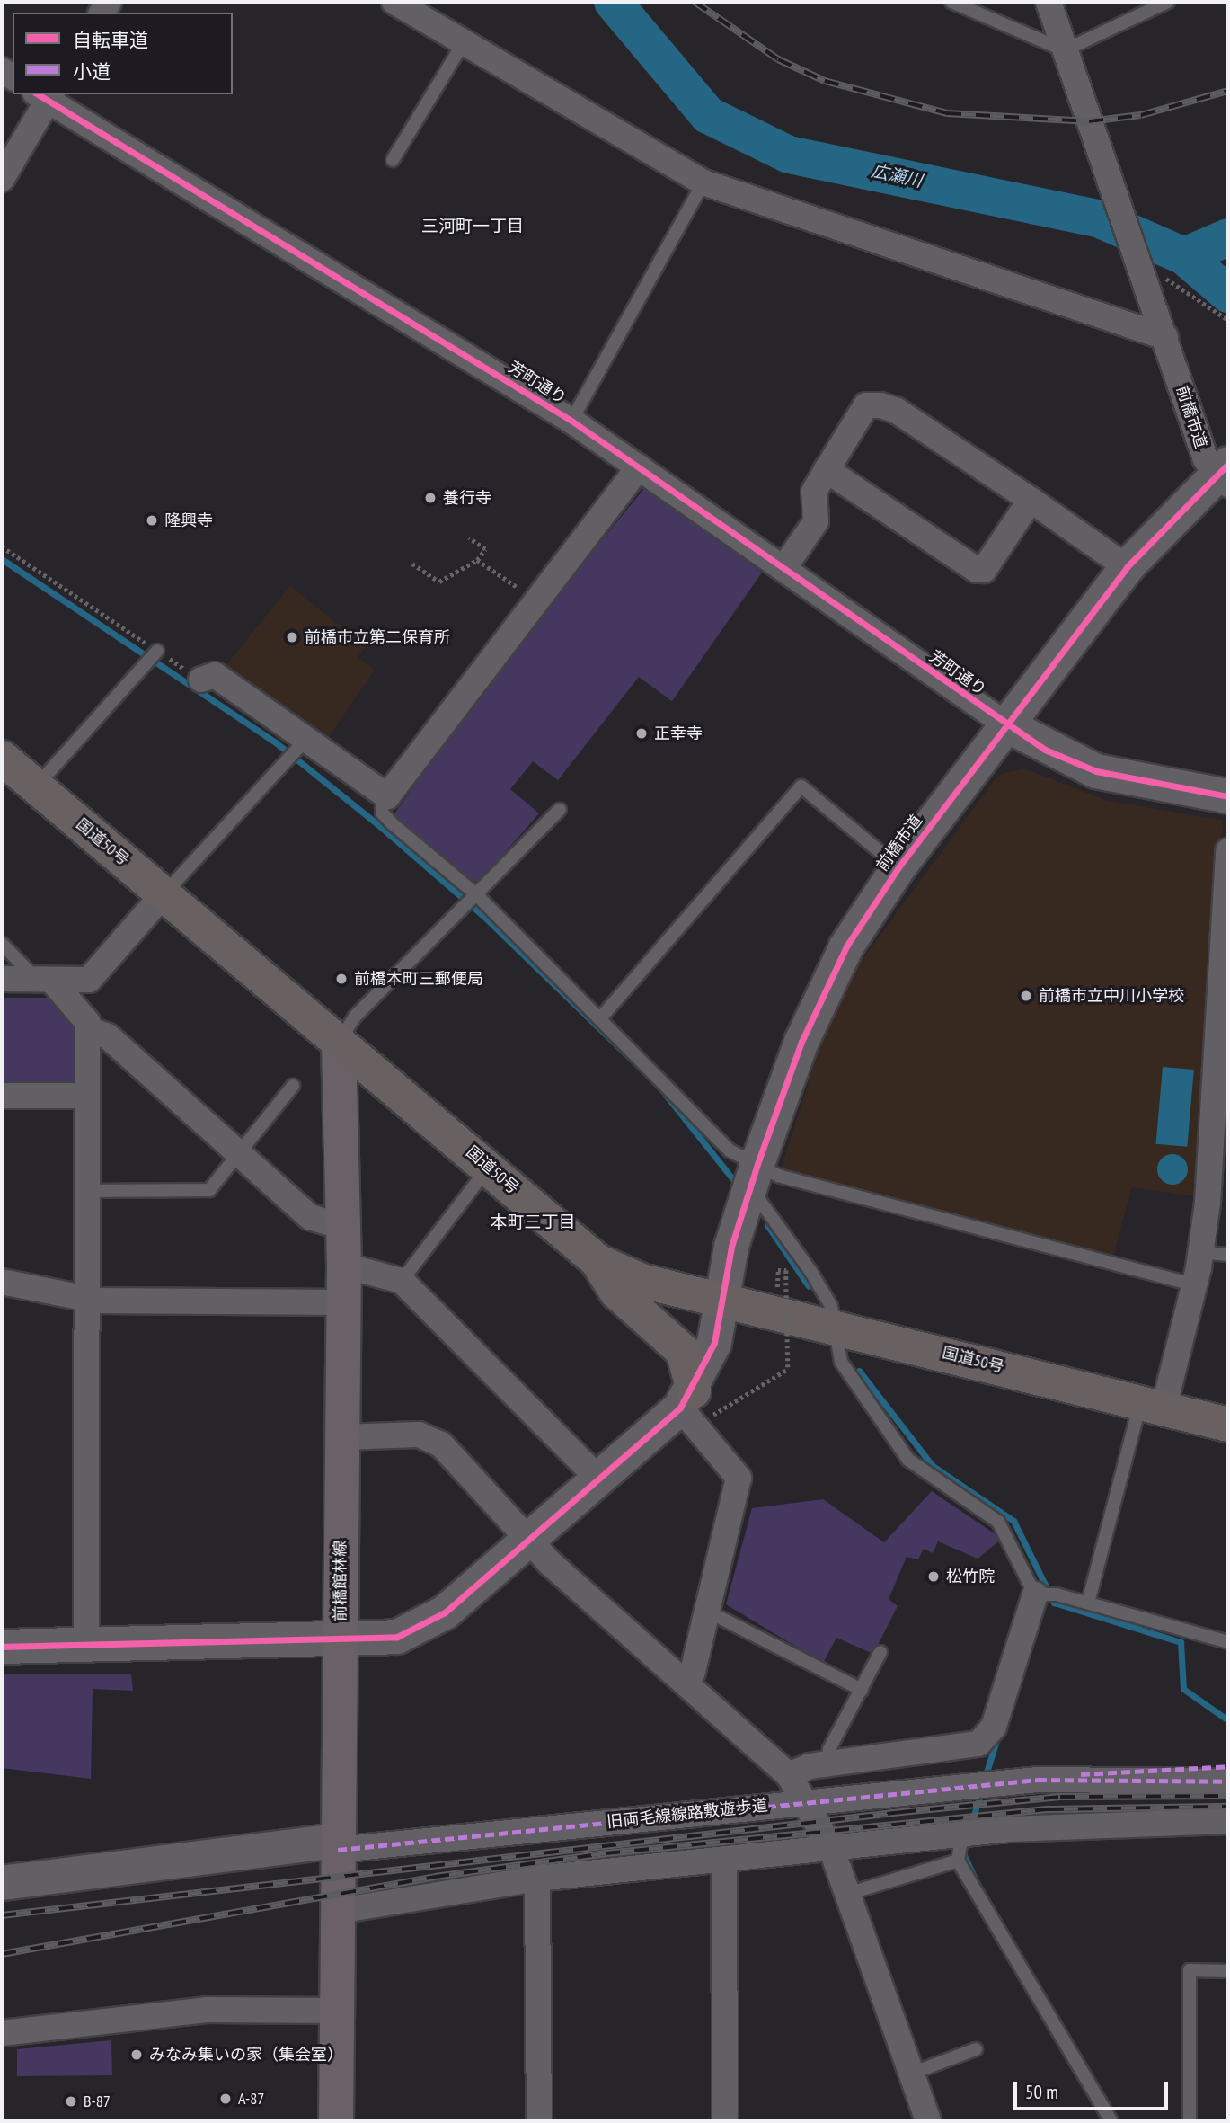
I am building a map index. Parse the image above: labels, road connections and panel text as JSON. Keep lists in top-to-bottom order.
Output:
{
  "streets": {
    "highway": ["国道50号"],
    "main road": ["前橋館林線"],
    "street": ["芳町通り", "前橋市道", "旧両毛線線路敷遊歩道"]
  },
  "crossings": [
    ["芳町通り", "前橋市道"],
    ["前橋市道", "国道50号"],
    ["国道50号", "前橋館林線"],
    ["前橋館林線", "旧両毛線線路敷遊歩道"]
  ],
  "districts": ["三河町一丁目", "本町三丁目"],
  "water": ["広瀬川"],
  "places": [
    "養行寺",
    "隆興寺",
    "前橋市立第二保育所",
    "正幸寺",
    "前橋本町三郵便局",
    "前橋市立中川小学校",
    "松竹院",
    "みなみ集いの家（集会室）",
    "A-87",
    "B-87"
  ],
  "legend": ["自転車道", "小道"],
  "scale_bar": "50 m"
}
